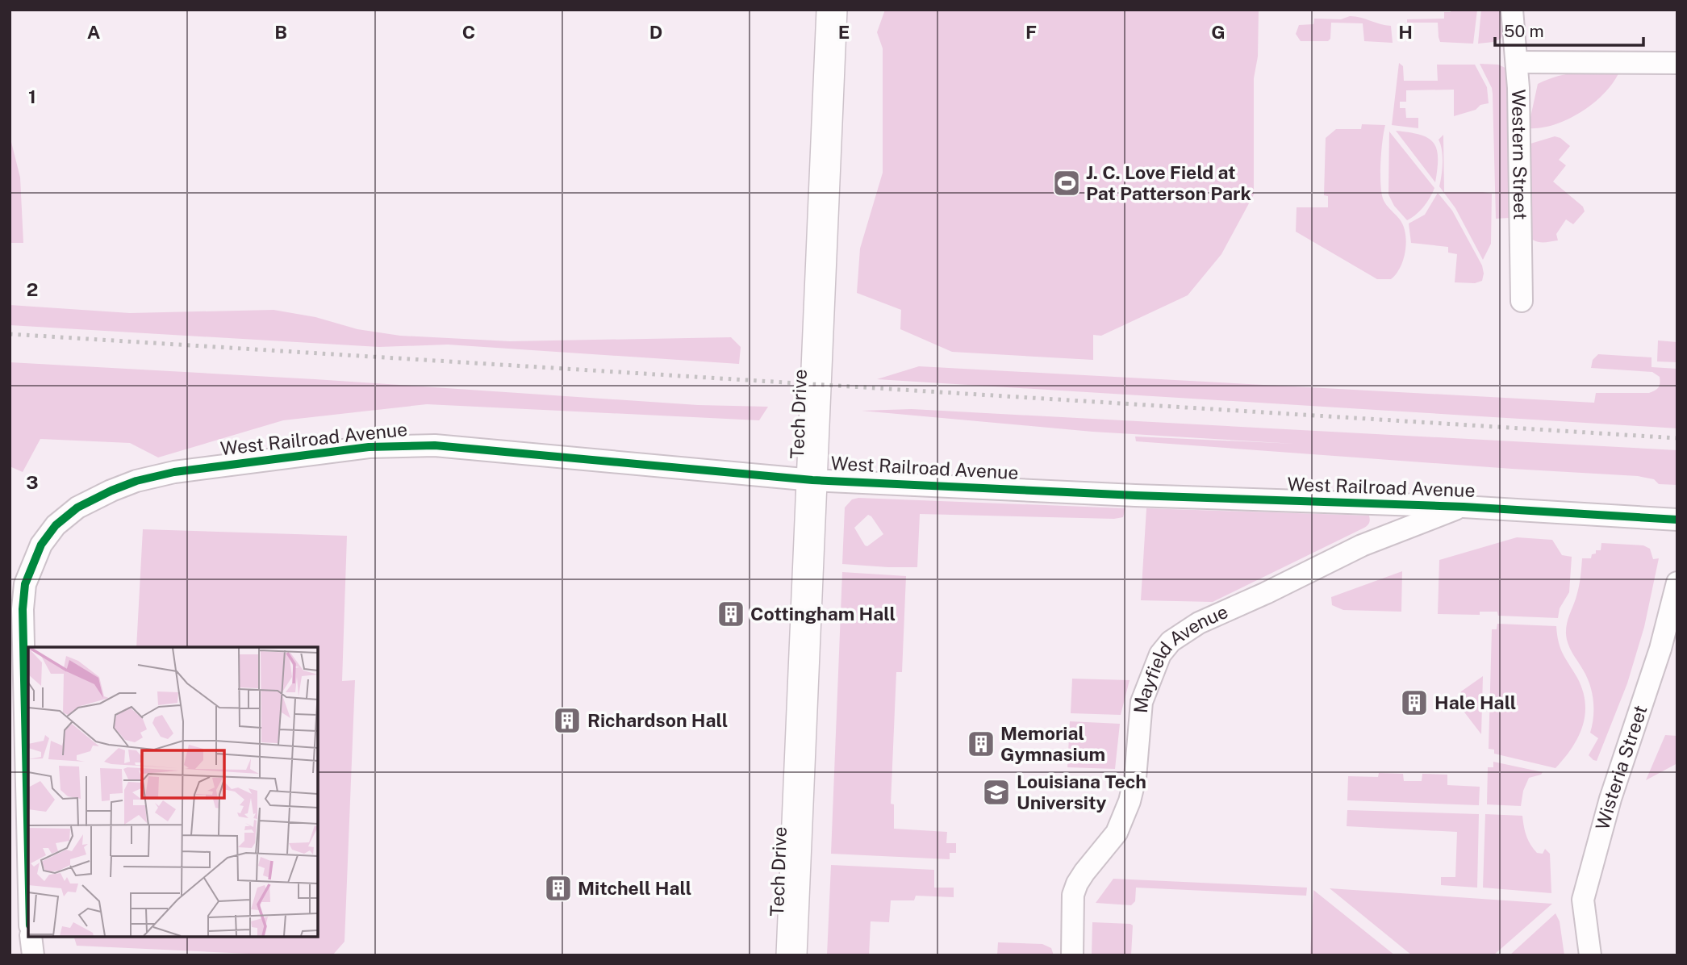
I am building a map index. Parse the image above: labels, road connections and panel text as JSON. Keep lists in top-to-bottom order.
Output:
{
  "streets": {
    "main road": ["Tech Drive"],
    "street": [
      "Western Street",
      "West Railroad Avenue",
      "Mayfield Avenue",
      "Wisteria Street"
    ]
  },
  "crossings": [
    ["Tech Drive", "West Railroad Avenue"],
    ["West Railroad Avenue", "Mayfield Avenue"]
  ],
  "places": {
    "sports": ["J. C. Love Field at Pat Patterson Park"],
    "building": [
      "Cottingham Hall",
      "Hale Hall",
      "Richardson Hall",
      "Memorial Gymnasium",
      "Mitchell Hall"
    ],
    "school or university": ["Louisiana Tech University"]
  },
  "scale_bar": "50 m",
  "grid": {
    "columns": [
      "A",
      "B",
      "C",
      "D",
      "E",
      "F",
      "G",
      "H"
    ],
    "rows": ["1", "2", "3"]
  }
}
